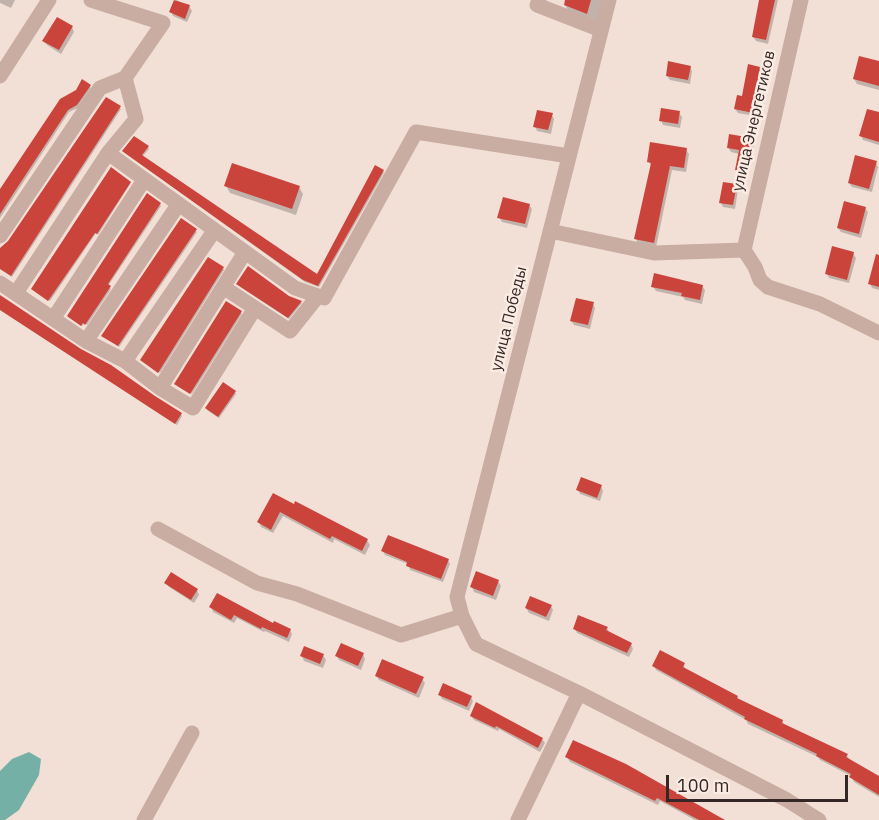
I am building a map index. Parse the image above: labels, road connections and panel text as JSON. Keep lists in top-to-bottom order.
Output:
{
  "streets": {
    "street": ["улица Энергетиков", "улица Победы"]
  },
  "scale_bar": "100 m"
}
